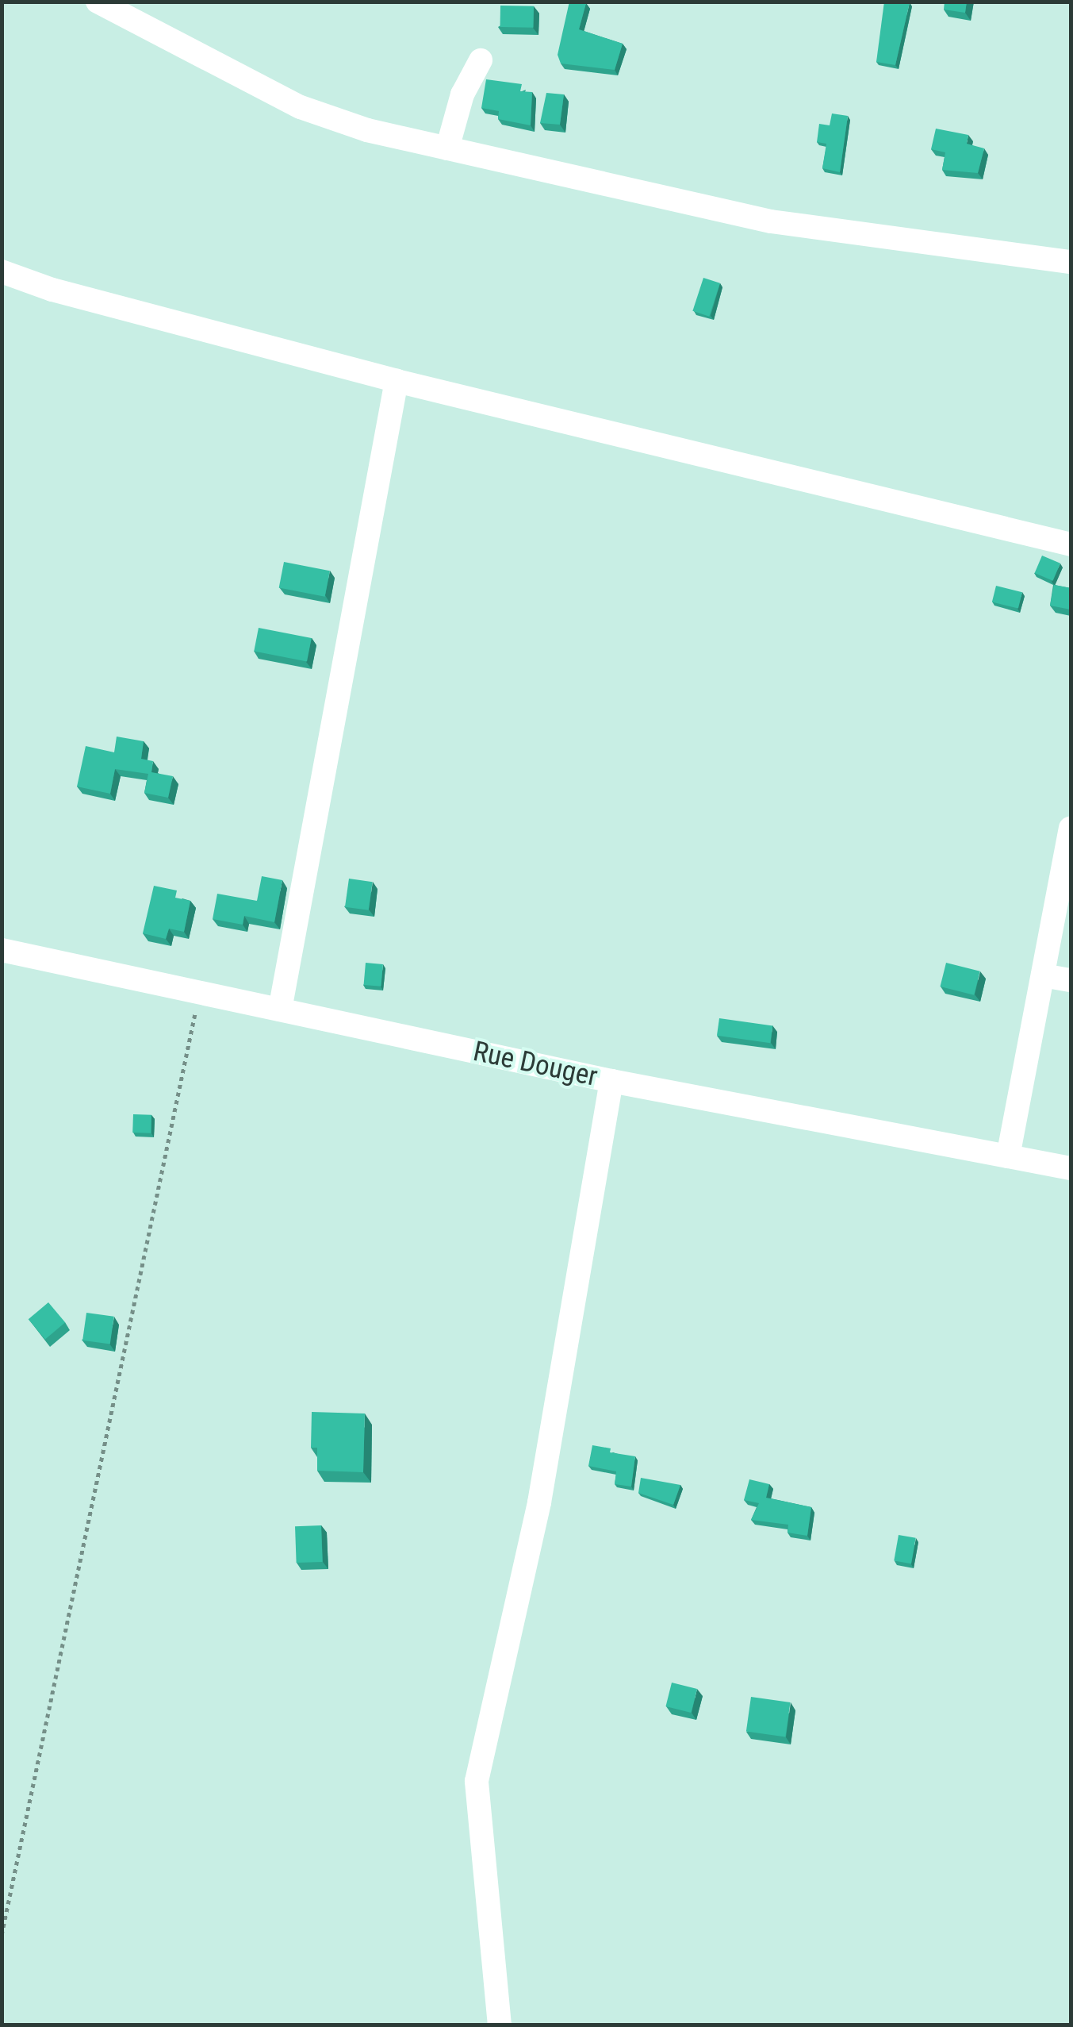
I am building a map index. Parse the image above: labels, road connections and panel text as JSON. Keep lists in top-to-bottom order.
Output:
{
  "streets": {
    "street": ["Rue Douger"]
  }
}
